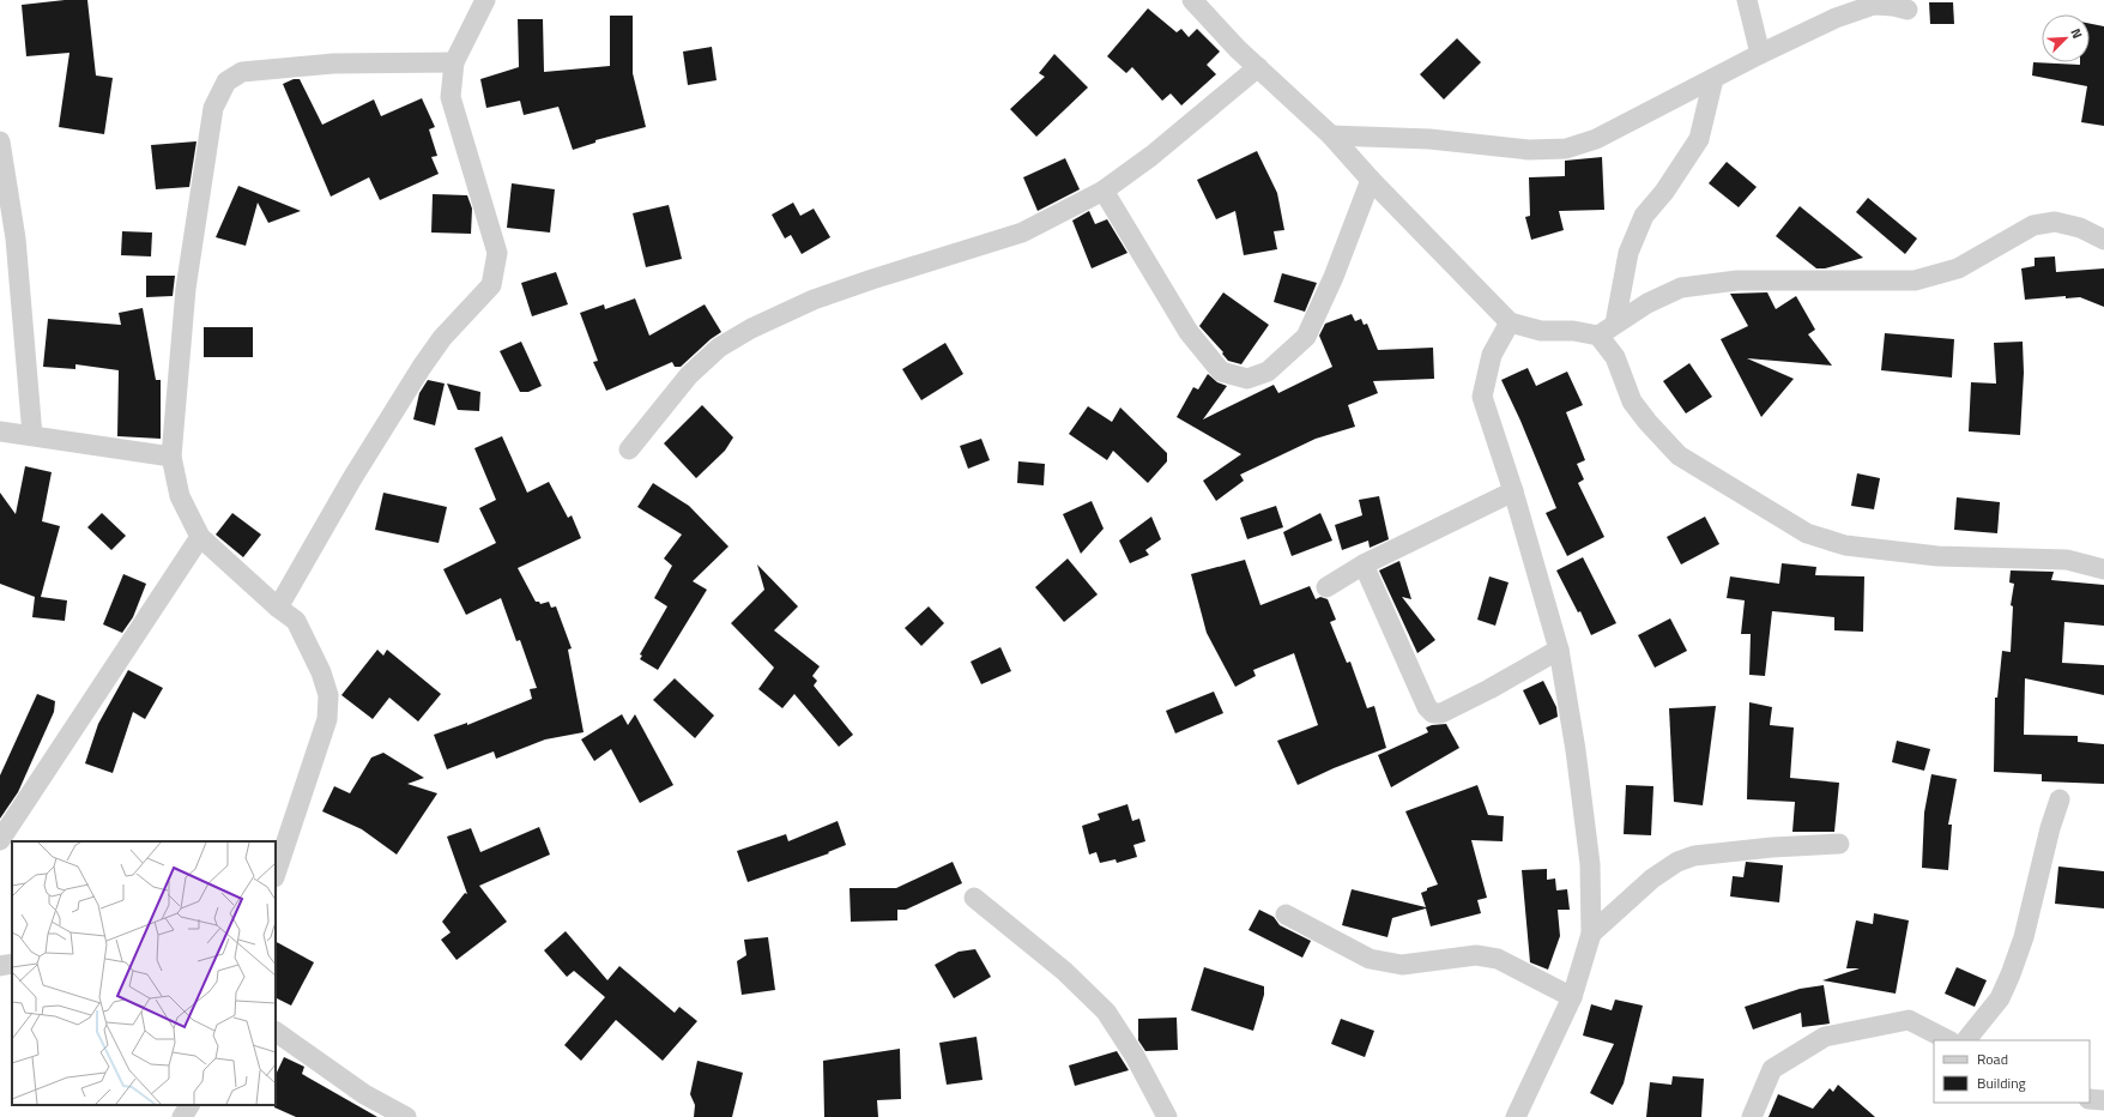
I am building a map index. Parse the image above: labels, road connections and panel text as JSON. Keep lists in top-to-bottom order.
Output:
{
  "legend": ["Road", "Building"],
  "north": "top right"
}
